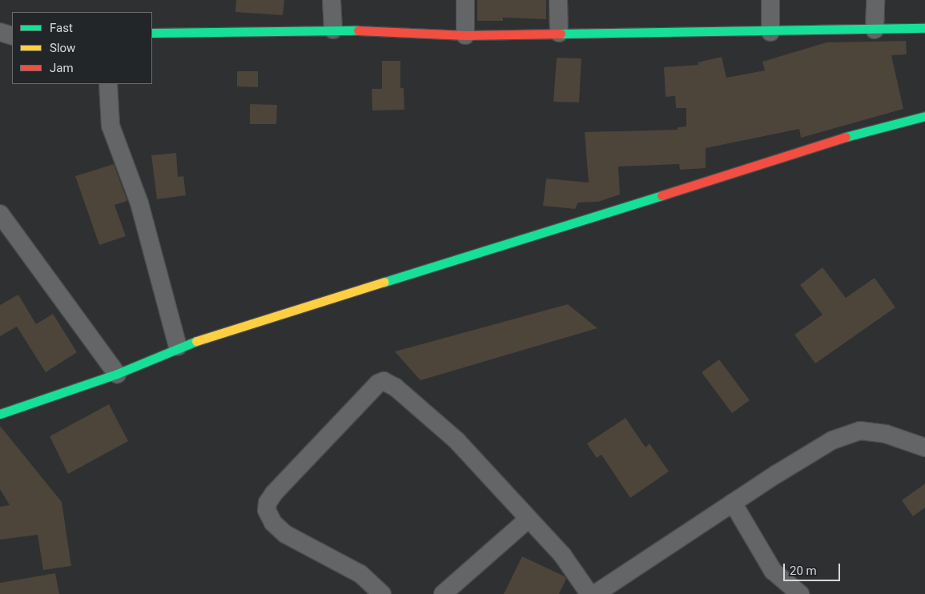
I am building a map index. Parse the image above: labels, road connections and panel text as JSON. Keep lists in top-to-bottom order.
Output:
{
  "legend": ["Fast", "Slow", "Jam"],
  "scale_bar": "20 m"
}
